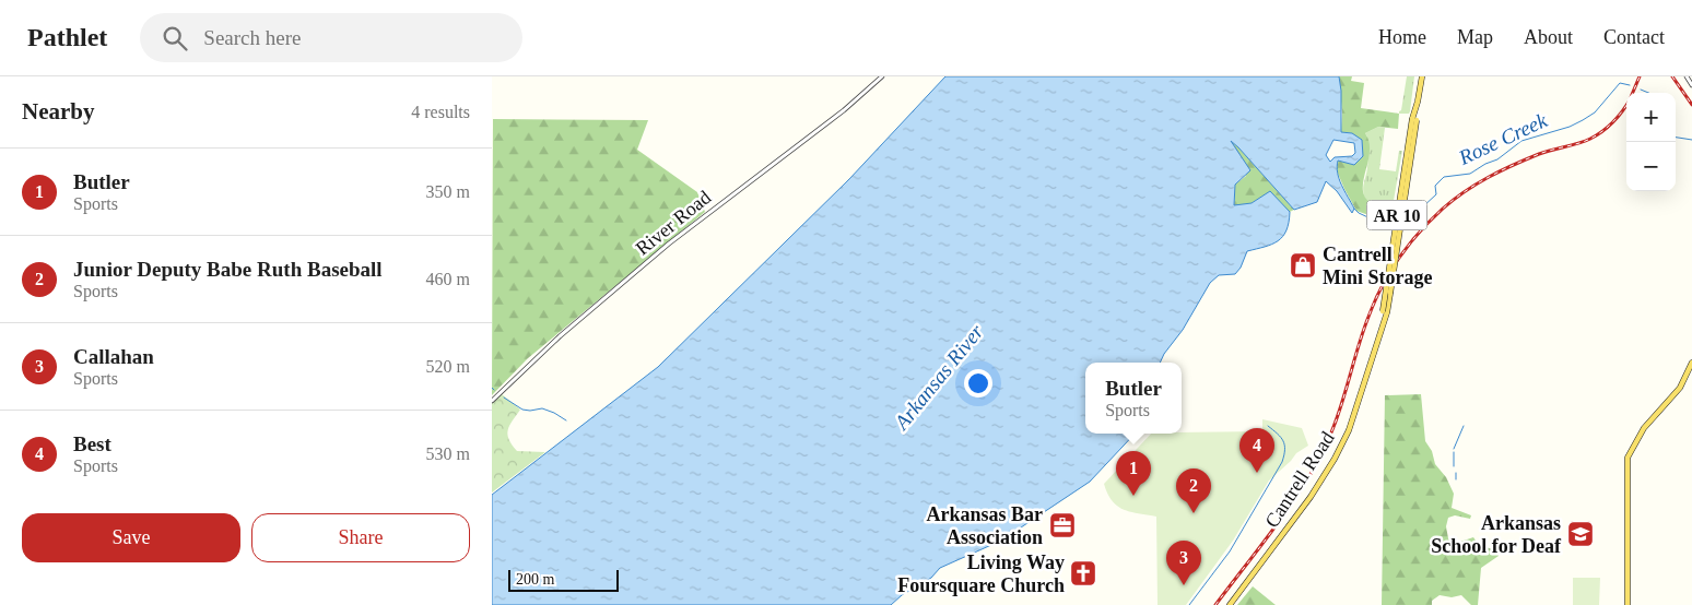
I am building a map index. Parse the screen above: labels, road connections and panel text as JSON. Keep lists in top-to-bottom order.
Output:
{
  "streets": {
    "main road": ["AR 10", "Cantrell Road"],
    "street": ["River Road"]
  },
  "water": ["Rose Creek", "Arkansas River"],
  "places": {
    "shop": ["Cantrell Mini Storage"],
    "office": ["Arkansas Bar Association"],
    "school or university": ["Arkansas School for Deaf"],
    "church": ["Living Way Foursquare Church"]
  },
  "scale_bar": "200 m",
  "page": {
    "header": "Pathlet",
    "search": "Search here",
    "nav": [
      "Home",
      "Map",
      "About",
      "Contact"
    ],
    "heading": ["Nearby", "4 results"],
    "map_buttons": ["+", "−"],
    "list": [
      {
        "mark": "1",
        "name": "Butler",
        "note": "Sports",
        "value": "350 m"
      },
      {
        "mark": "2",
        "name": "Junior Deputy Babe Ruth Baseball",
        "note": "Sports",
        "value": "460 m"
      },
      {
        "mark": "3",
        "name": "Callahan",
        "note": "Sports",
        "value": "520 m"
      },
      {
        "mark": "4",
        "name": "Best",
        "note": "Sports",
        "value": "530 m"
      }
    ],
    "popup": ["Butler", "Sports"],
    "pins": [
      "4",
      "1",
      "2",
      "3"
    ],
    "buttons": ["Save", "Share"],
    "scale": "200 m"
  }
}
